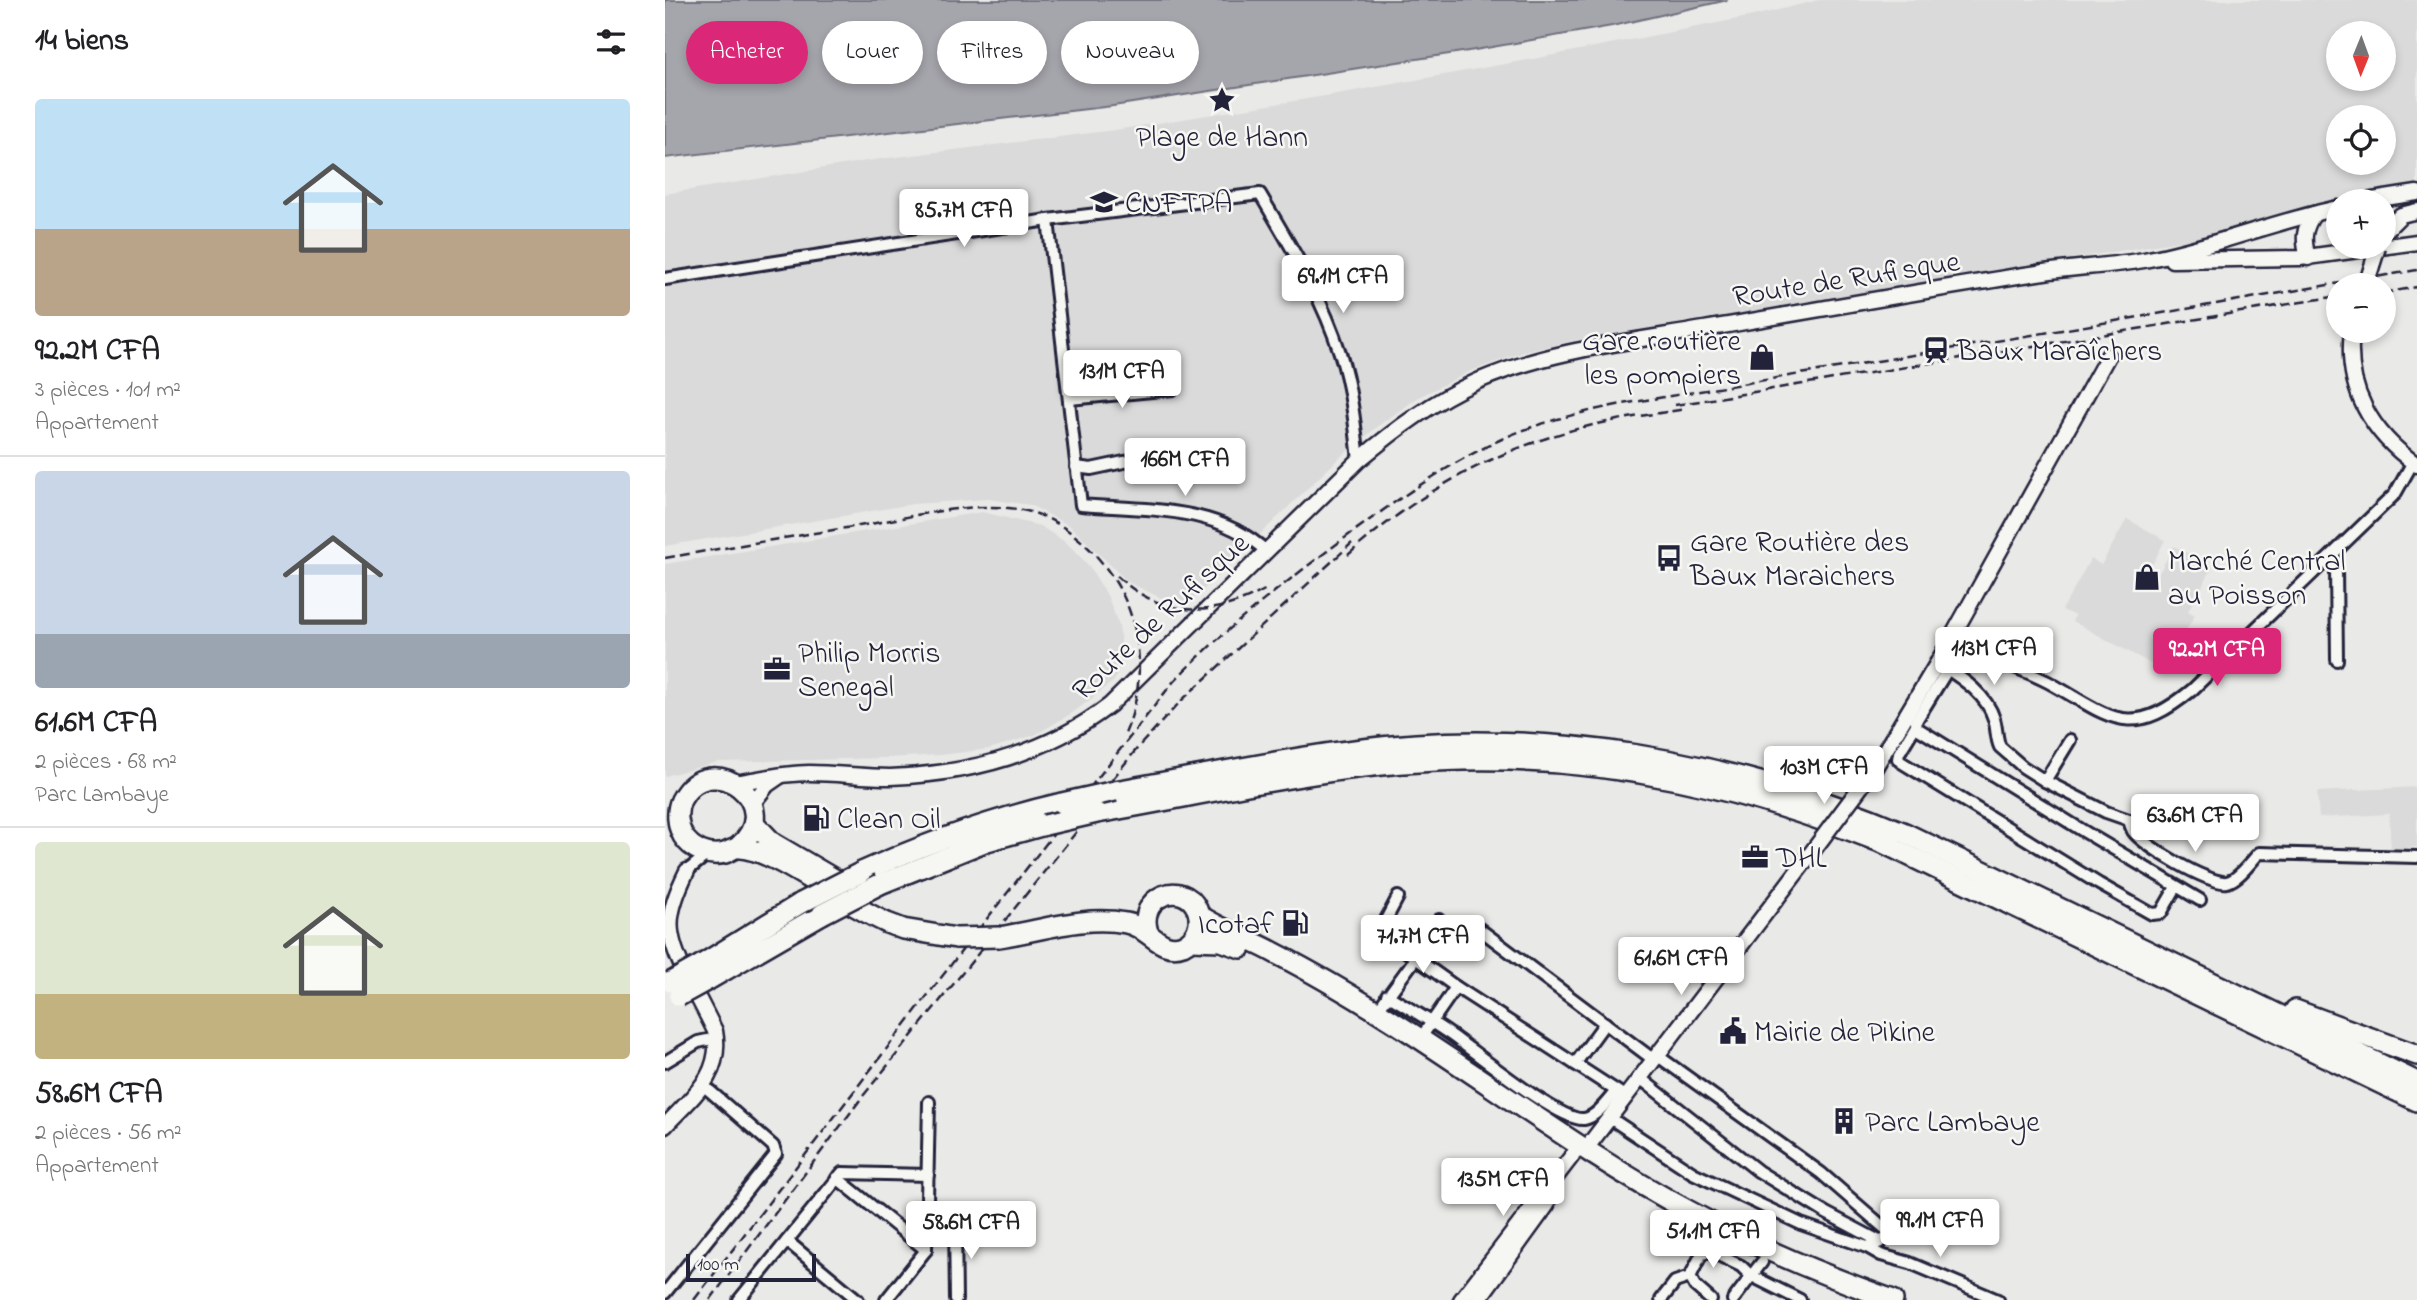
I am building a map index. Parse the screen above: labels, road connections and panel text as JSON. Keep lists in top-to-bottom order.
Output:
{
  "streets": {
    "main road": ["Route de Rufisque"]
  },
  "places": {
    "place": ["Plage de Hann"],
    "school or university": ["CNFTPA"],
    "station": ["Baux Maraîchers"],
    "shop": ["Gare routière les pompiers", "Marché Central au Poisson"],
    "bus stop": ["Gare Routière des Baux Maraichers"],
    "office": ["Philip Morris Senegal", "DHL"],
    "fuel station": ["Clean Oil", "Icotaf"],
    "public building": ["Mairie de Pikine"],
    "building": ["Parc Lambaye"]
  },
  "scale_bar": "100 m",
  "north": "bottom",
  "page": {
    "heading": "14 biens",
    "map_buttons": ["+", "−"],
    "chip": [
      "Acheter",
      "Louer",
      "Filtres",
      "Nouveau"
    ],
    "list": [
      {
        "name": "92.2M CFA",
        "note": "3 pièces · 101 m² · Appartement"
      },
      {
        "name": "61.6M CFA",
        "note": "2 pièces · 68 m² · Parc Lambaye"
      },
      {
        "name": "58.6M CFA",
        "note": "2 pièces · 56 m² · Appartement"
      }
    ],
    "price": [
      "85.7M CFA",
      "69.1M CFA",
      "131M CFA",
      "166M CFA",
      "113M CFA",
      "92.2M CFA",
      "103M CFA",
      "63.6M CFA",
      "71.7M CFA",
      "61.6M CFA",
      "135M CFA",
      "99.1M CFA",
      "58.6M CFA",
      "51.1M CFA"
    ],
    "scale": "100 m"
  }
}
